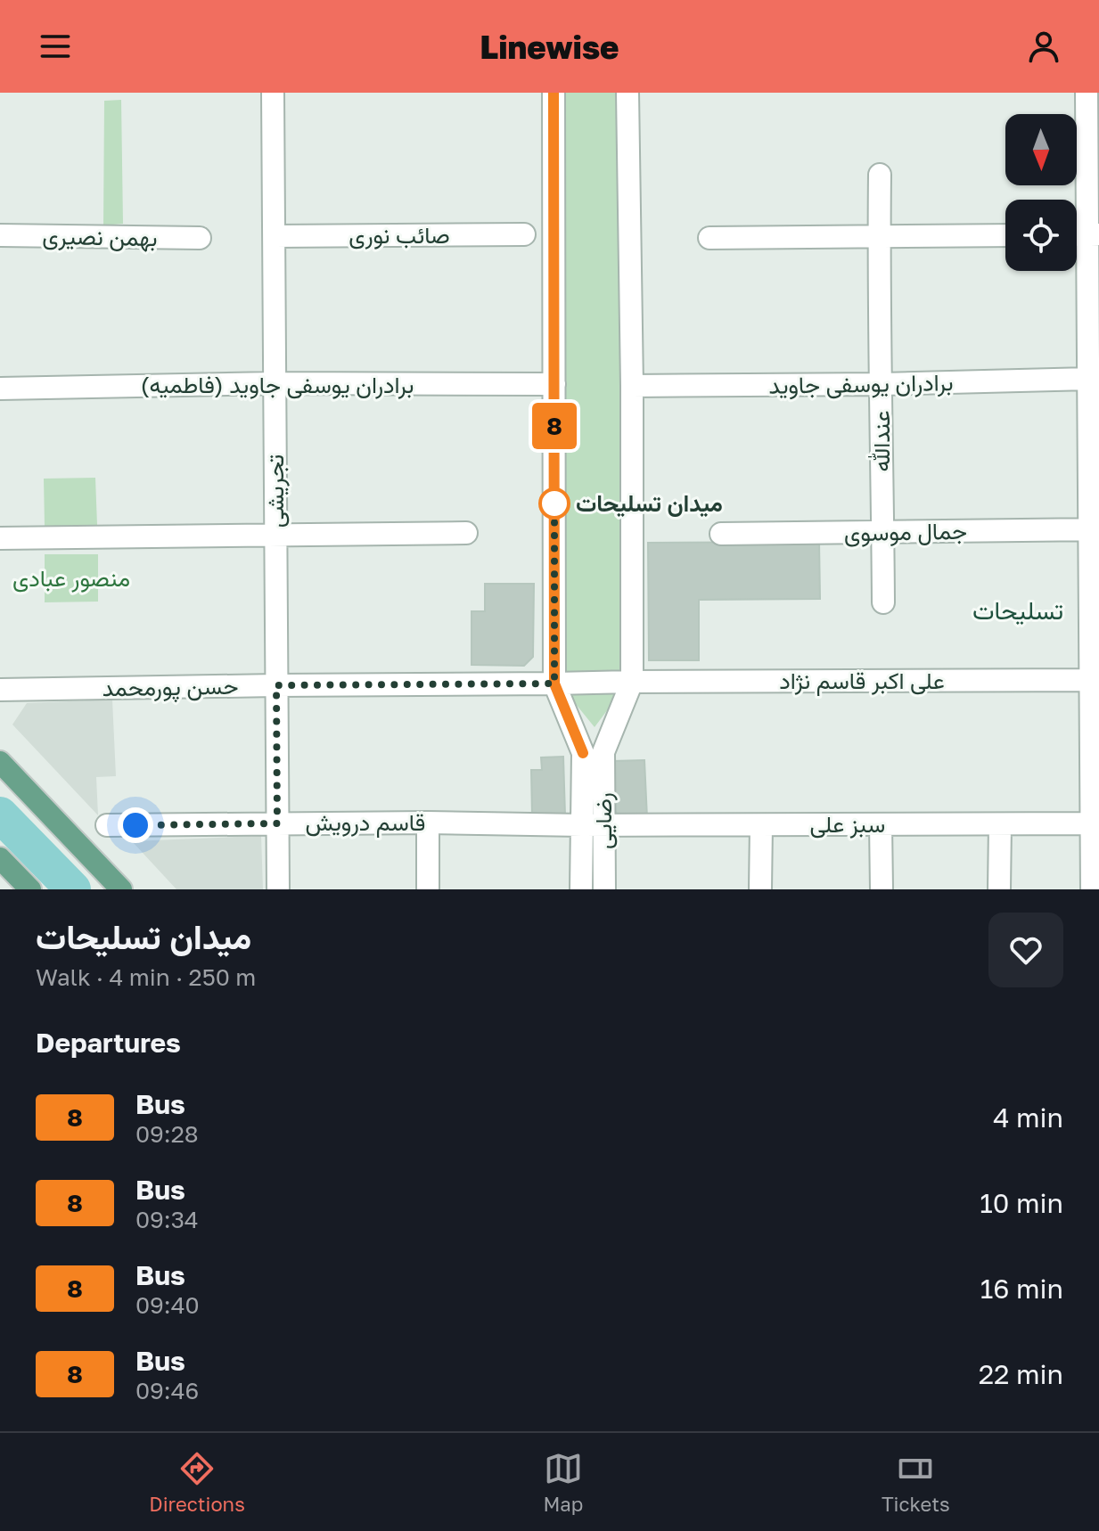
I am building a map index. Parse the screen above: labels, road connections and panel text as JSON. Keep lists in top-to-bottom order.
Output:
{
  "streets": {
    "street": [
      "صائب نوری",
      "بهمن نصیری",
      "برادران یوسفی جاوید",
      "برادران یوسفی جاوید (فاطمیه)",
      "عندالله",
      "تجریشی",
      "جمال موسوی",
      "علی اکبر قاسم نژاد",
      "حسن پورمحمد",
      "رضایی",
      "قاسم درویش",
      "سبز علی"
    ]
  },
  "crossings": [
    ["صائب نوری", "تجریشی"],
    ["برادران یوسفی جاوید", "عندالله"],
    ["برادران یوسفی جاوید (فاطمیه)", "تجریشی"],
    ["عندالله", "جمال موسوی"],
    ["تجریشی", "حسن پورمحمد"],
    ["تجریشی", "قاسم درویش"],
    ["علی اکبر قاسم نژاد", "حسن پورمحمد"],
    ["رضایی", "قاسم درویش"],
    ["رضایی", "سبز علی"],
    ["قاسم درویش", "سبز علی"]
  ],
  "districts": ["تسلیحات"],
  "parks": ["منصور عبادی"],
  "places": ["میدان تسلیحات"],
  "lines": ["bus line 8"],
  "north": "bottom",
  "page": {
    "header": "Linewise",
    "on_map": "8",
    "heading": [
      ["میدان تسلیحات", "Walk · 4 min · 250 m"],
      "Departures"
    ],
    "list": [
      {
        "mark": "8",
        "name": "Bus",
        "note": "09:28",
        "value": "4 min"
      },
      {
        "mark": "8",
        "name": "Bus",
        "note": "09:34",
        "value": "10 min"
      },
      {
        "mark": "8",
        "name": "Bus",
        "note": "09:40",
        "value": "16 min"
      },
      {
        "mark": "8",
        "name": "Bus",
        "note": "09:46",
        "value": "22 min"
      }
    ],
    "tabs": ["Directions", "Map", "Tickets"]
  }
}
